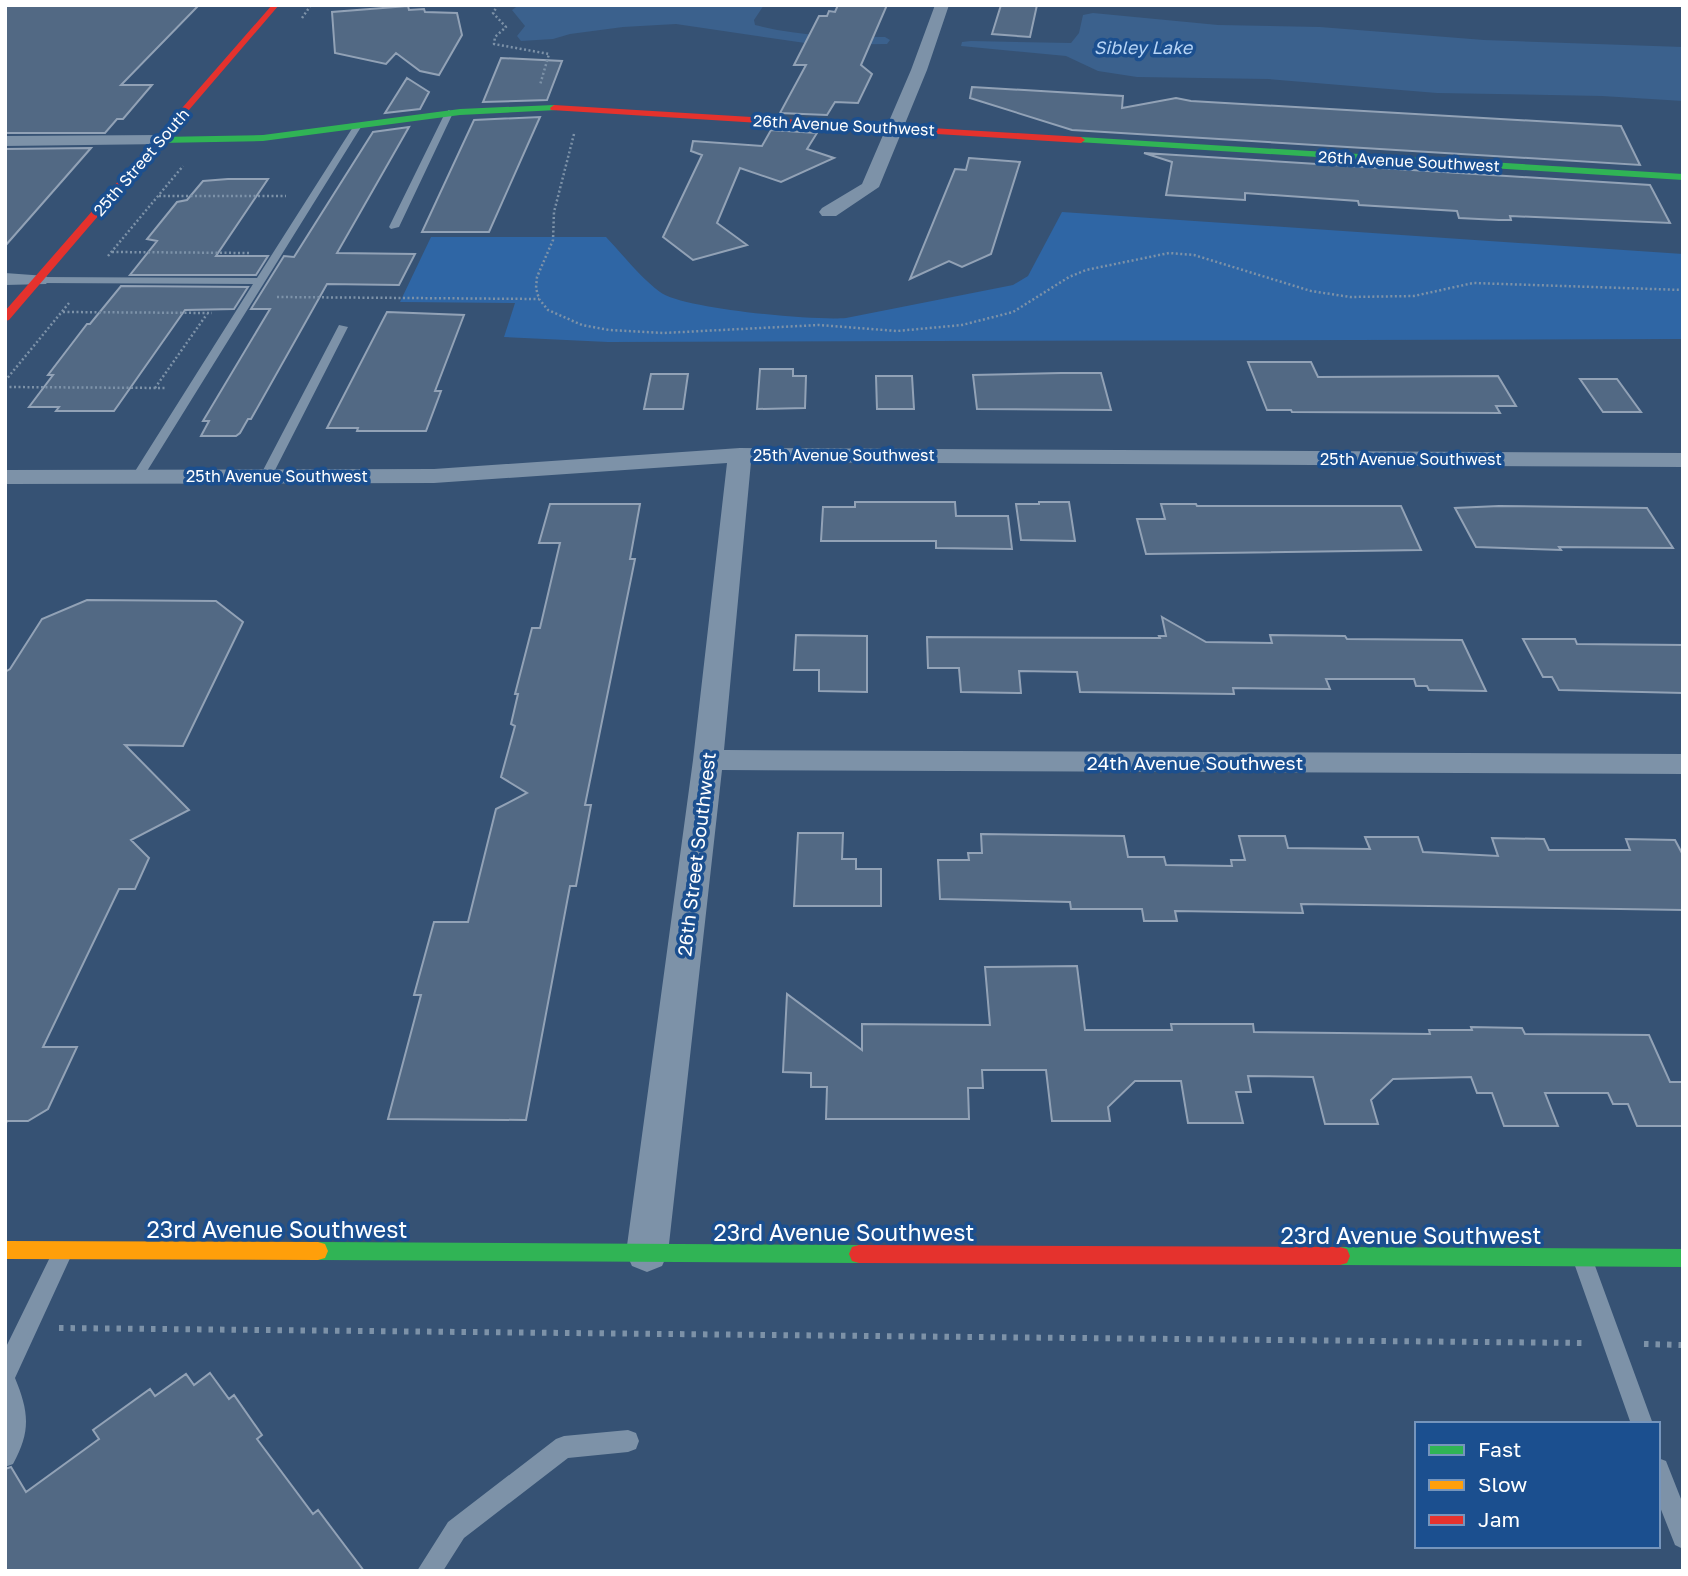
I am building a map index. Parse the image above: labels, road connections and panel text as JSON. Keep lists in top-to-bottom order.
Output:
{
  "streets": {
    "street": [
      "26th Avenue Southwest",
      "25th Street South",
      "25th Avenue Southwest",
      "24th Avenue Southwest",
      "26th Street Southwest",
      "23rd Avenue Southwest"
    ]
  },
  "crossings": [
    ["26th Avenue Southwest", "25th Street South"],
    ["25th Avenue Southwest", "26th Street Southwest"],
    ["24th Avenue Southwest", "26th Street Southwest"],
    ["26th Street Southwest", "23rd Avenue Southwest"]
  ],
  "water": ["Sibley Lake"],
  "legend": ["Fast", "Slow", "Jam"]
}
